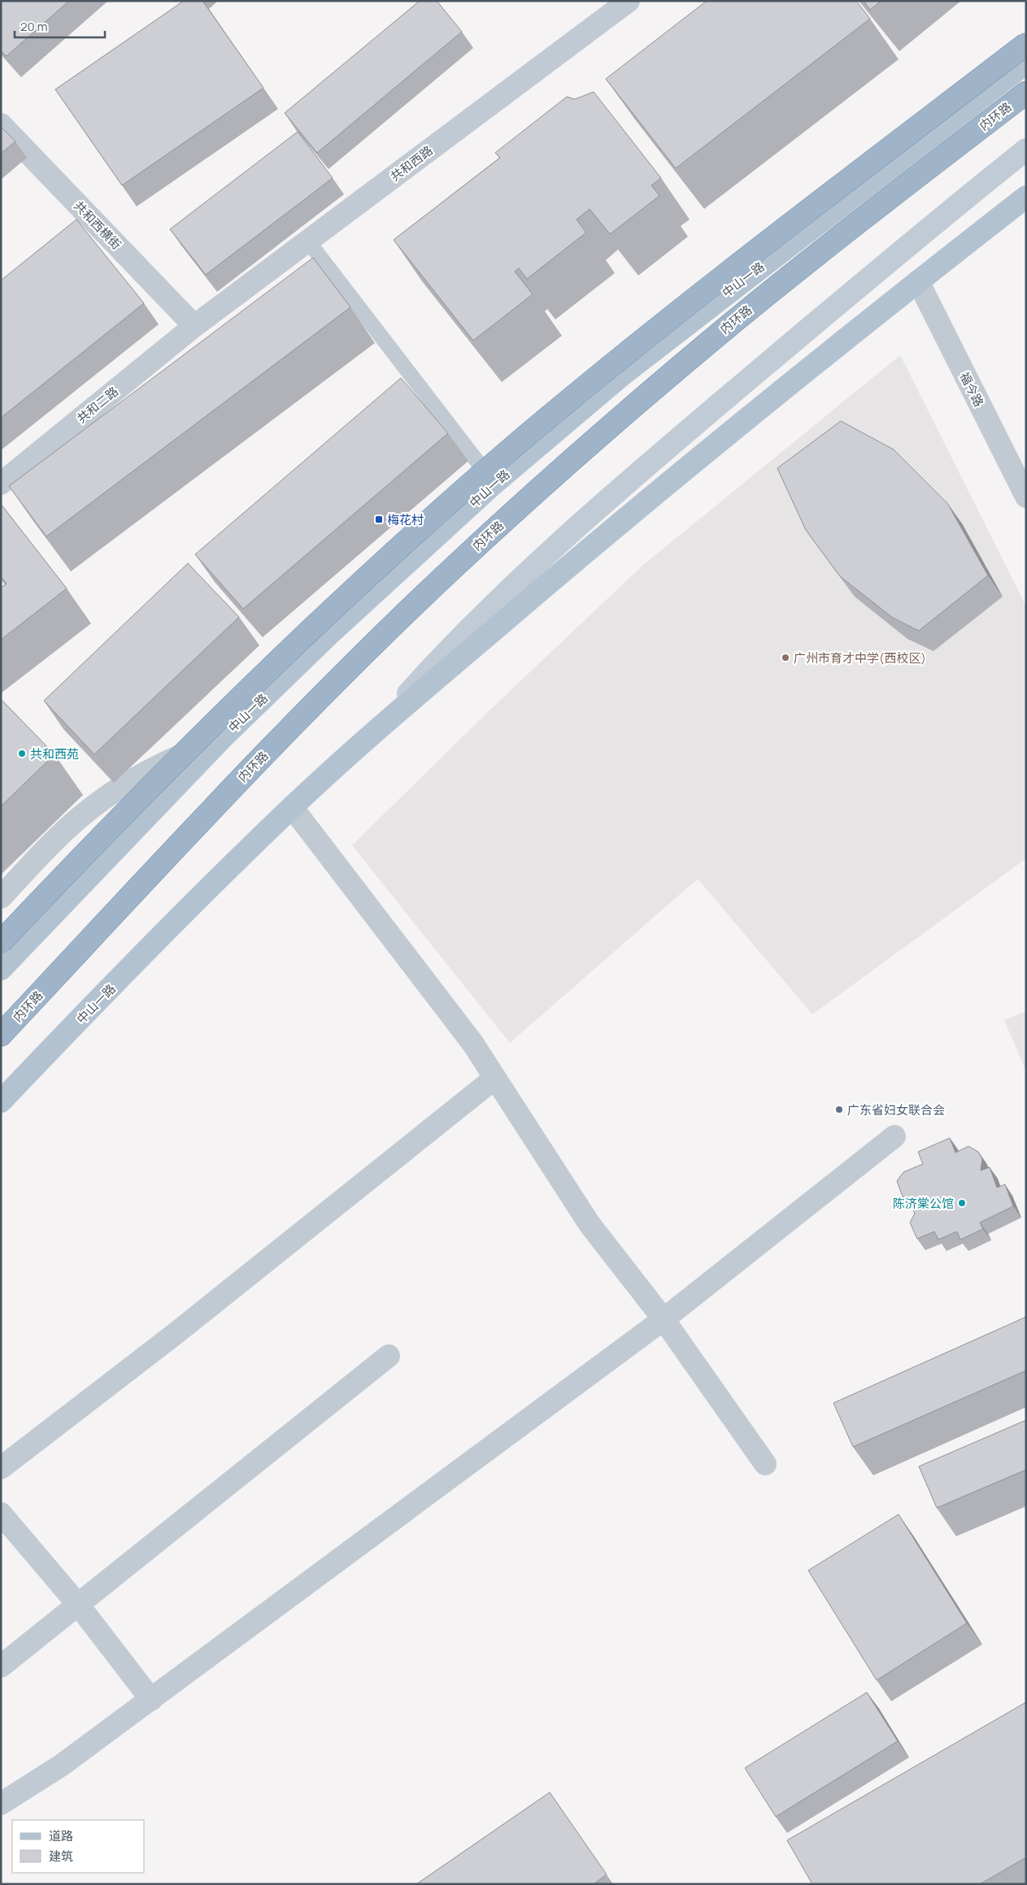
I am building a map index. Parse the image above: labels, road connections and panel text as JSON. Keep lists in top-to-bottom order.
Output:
{
  "streets": {
    "highway": ["内环路"],
    "main road": ["中山一路"],
    "street": [
      "共和西路",
      "共和西横街",
      "福今路",
      "共和二路"
    ]
  },
  "crossings": [
    ["共和西路", "共和西横街"],
    ["共和西路", "共和二路"],
    ["共和西横街", "共和二路"],
    ["中山一路", "福今路"]
  ],
  "places": {
    "transit": ["梅花村"],
    "other": [
      "广州市育才中学(西校区)",
      "共和西苑",
      "广东省妇女联合会",
      "陈济棠公馆"
    ]
  },
  "legend": ["道路", "建筑"],
  "scale_bar": "20 m"
}
